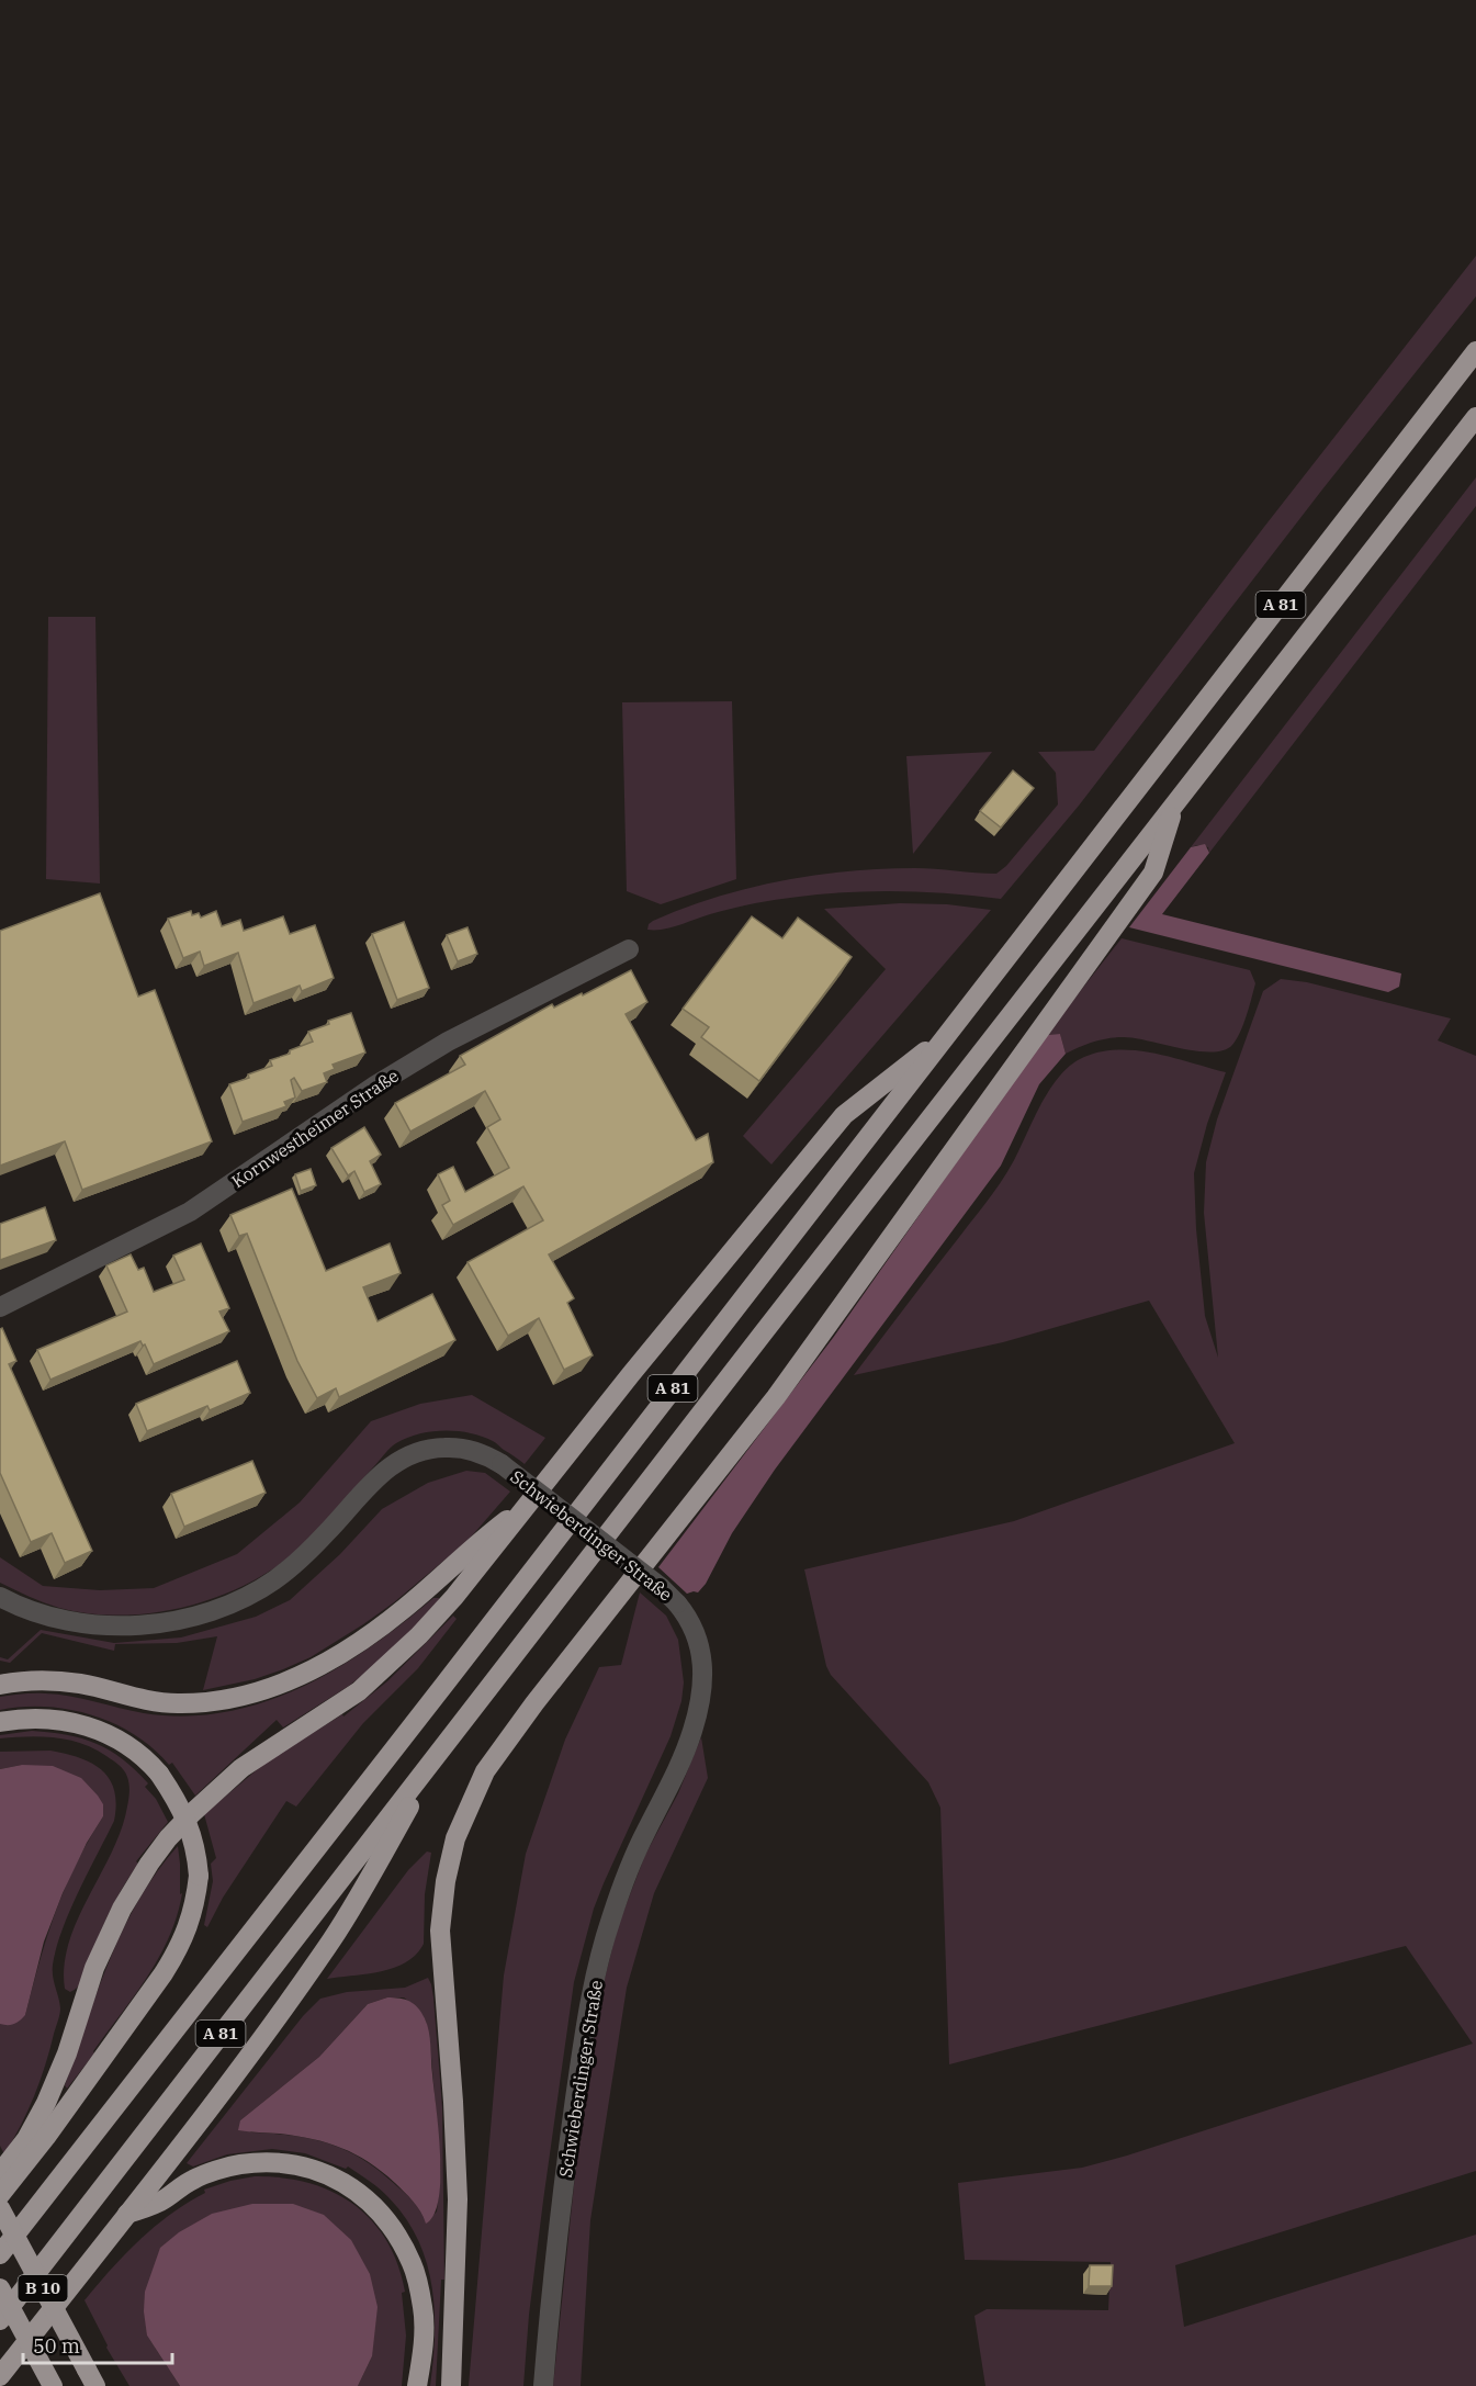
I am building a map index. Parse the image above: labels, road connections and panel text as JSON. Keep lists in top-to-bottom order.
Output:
{
  "streets": {
    "highway": ["A 81", "B 10"],
    "street": ["Kornwestheimer Straße", "Schwieberdinger Straße"]
  },
  "scale_bar": "50 m"
}
